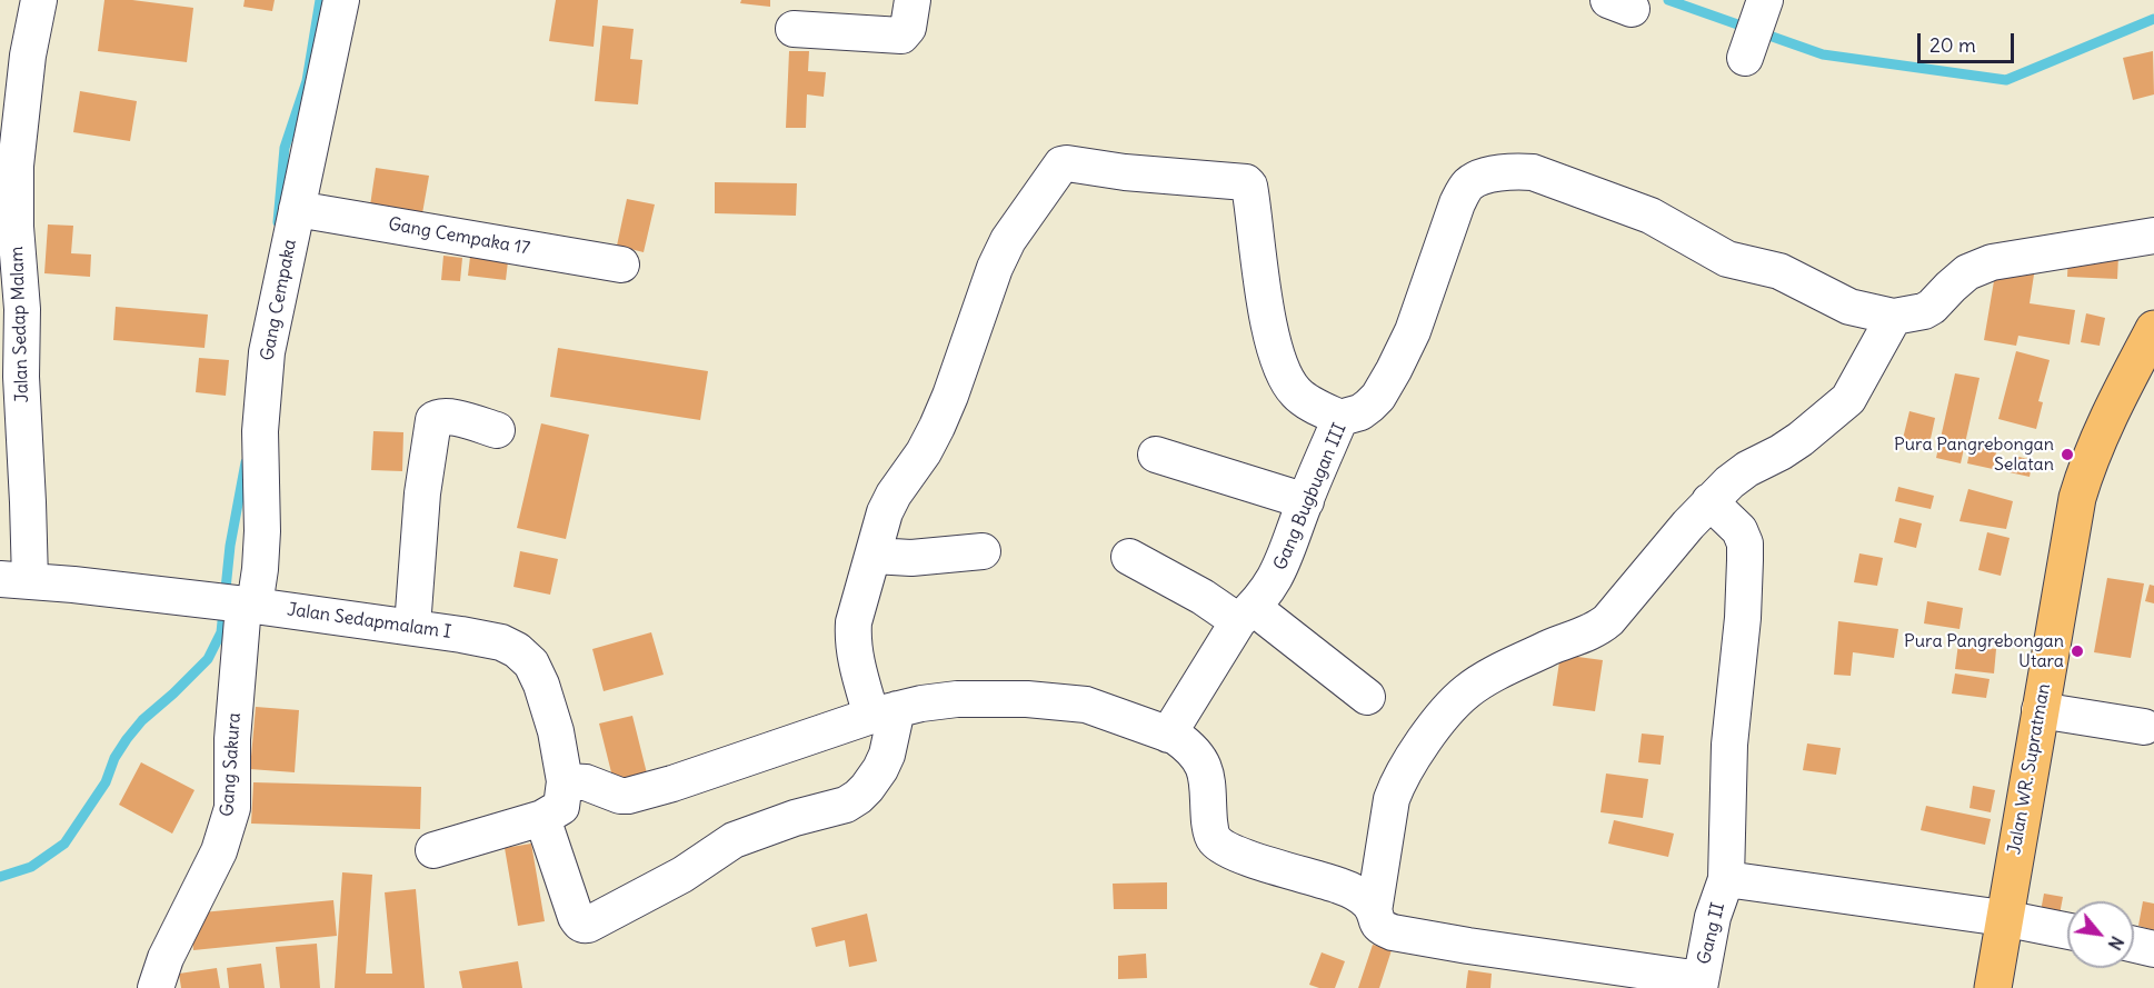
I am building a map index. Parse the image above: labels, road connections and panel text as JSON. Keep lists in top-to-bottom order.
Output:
{
  "streets": {
    "main road": ["Jalan WR. Supratman"],
    "street": [
      "Gang Cempaka 17",
      "Gang Cempaka",
      "Jalan Sedap Malam",
      "Gang Bugbugan III",
      "Jalan Sedapmalam I",
      "Gang Sakura",
      "Gang II"
    ]
  },
  "crossings": [
    ["Gang Cempaka 17", "Gang Cempaka"],
    ["Gang Cempaka", "Jalan Sedapmalam I"],
    ["Gang Cempaka", "Gang Sakura"],
    ["Jalan Sedap Malam", "Jalan Sedapmalam I"],
    ["Jalan Sedapmalam I", "Gang Sakura"]
  ],
  "places": ["Pura Pangrebongan Selatan", "Pura Pangrebongan Utara"],
  "scale_bar": "20 m",
  "north": "bottom right"
}
